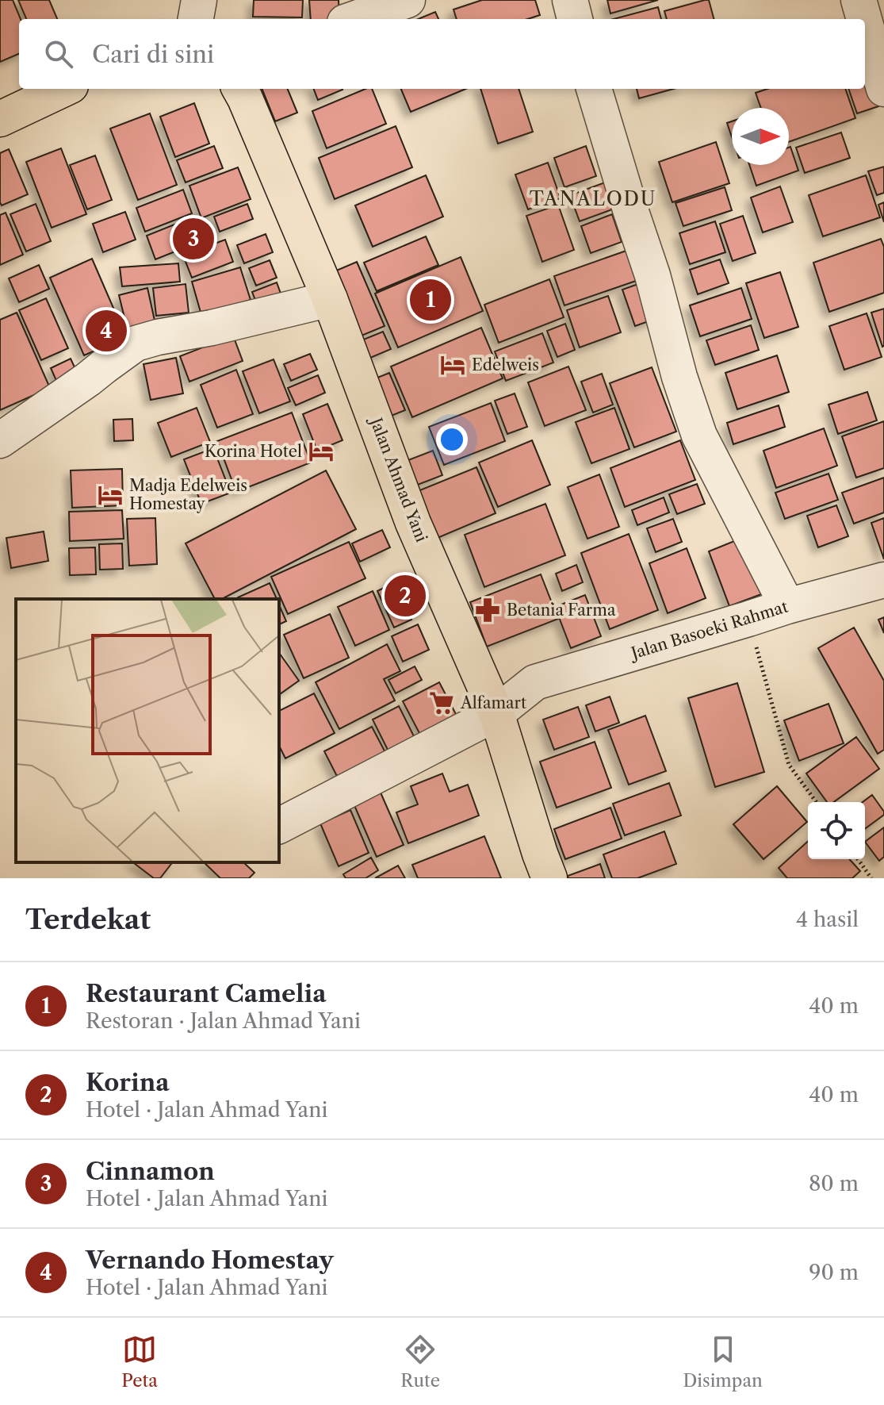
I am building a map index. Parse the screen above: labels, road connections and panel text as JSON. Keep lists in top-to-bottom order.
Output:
{
  "streets": {
    "highway": ["Jalan Ahmad Yani"],
    "street": ["Jalan Basoeki Rahmat"]
  },
  "districts": ["TANALODU"],
  "places": {
    "hotel": ["Edelweis", "Korina Hotel", "Madja Edelweis Homestay"],
    "pharmacy": ["Betania Farma"],
    "supermarket": ["Alfamart"]
  },
  "north": "right",
  "page": {
    "search": "Cari di sini",
    "pins": [
      "3",
      "1",
      "4",
      "2"
    ],
    "heading": ["Terdekat", "4 hasil"],
    "list": [
      {
        "mark": "1",
        "name": "Restaurant Camelia",
        "note": "Restoran · Jalan Ahmad Yani",
        "value": "40 m"
      },
      {
        "mark": "2",
        "name": "Korina",
        "note": "Hotel · Jalan Ahmad Yani",
        "value": "40 m"
      },
      {
        "mark": "3",
        "name": "Cinnamon",
        "note": "Hotel · Jalan Ahmad Yani",
        "value": "80 m"
      },
      {
        "mark": "4",
        "name": "Vernando Homestay",
        "note": "Hotel · Jalan Ahmad Yani",
        "value": "90 m"
      }
    ],
    "nav": ["Peta", "Rute", "Disimpan"]
  }
}
